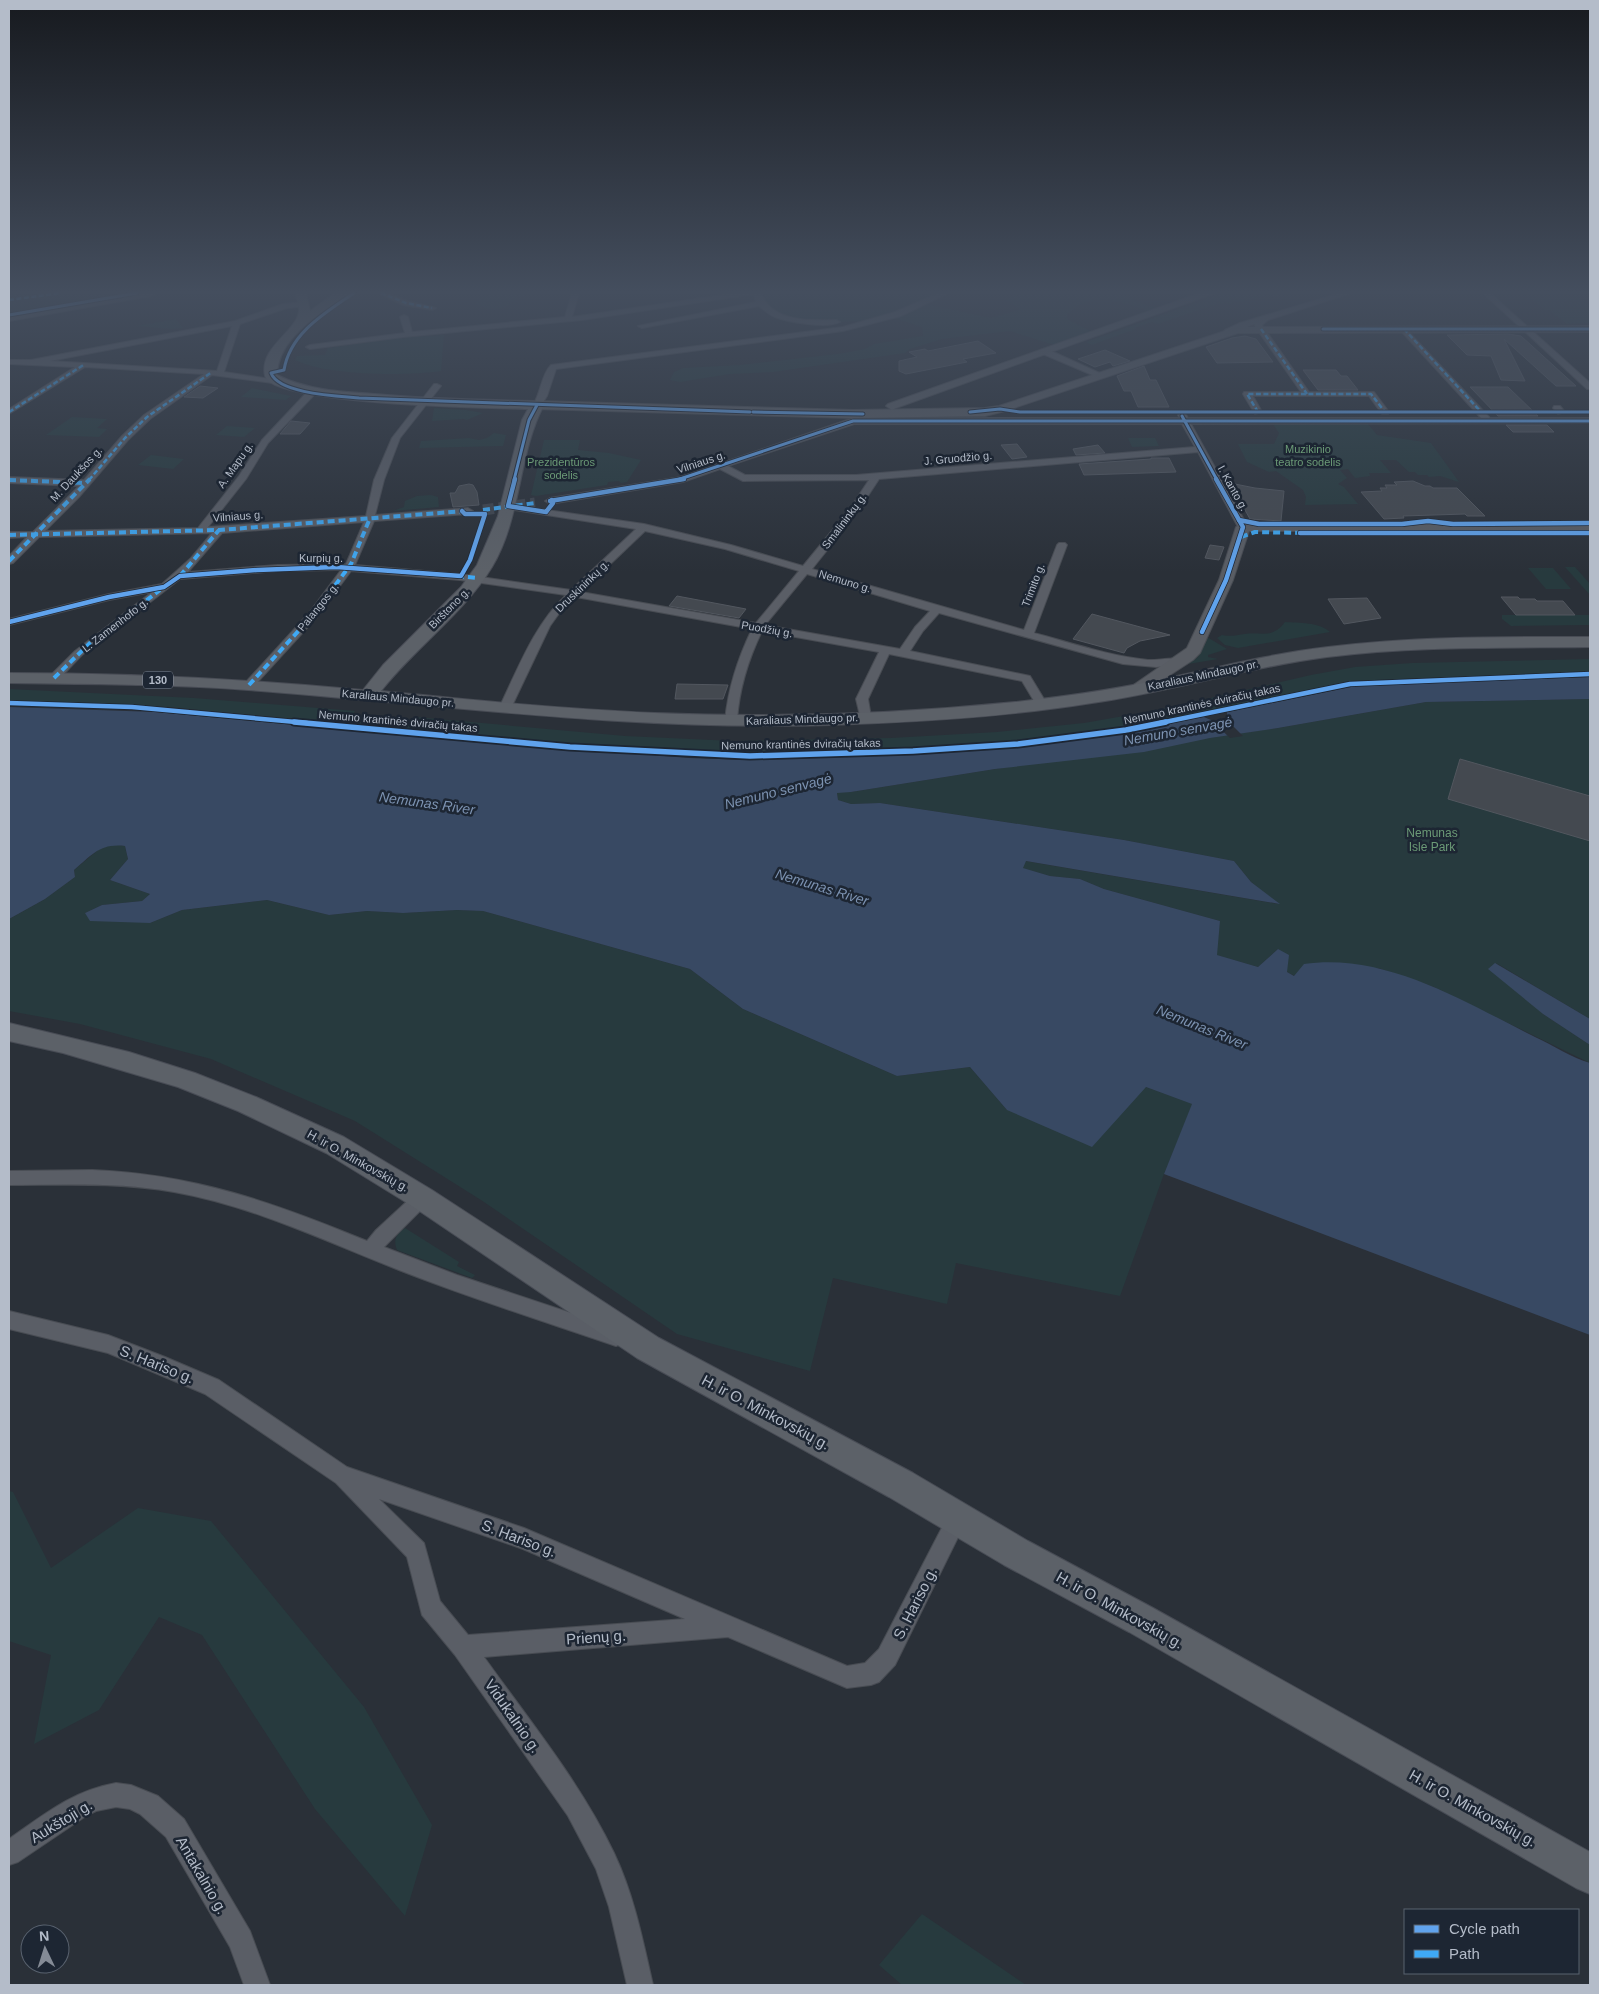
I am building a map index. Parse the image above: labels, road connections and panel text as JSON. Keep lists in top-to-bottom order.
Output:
{
  "streets": {
    "main road": [
      "Birštono g.",
      "Karaliaus Mindaugo pr.",
      "130",
      "H. ir O. Minkovskių g."
    ],
    "street": [
      "J. Gruodžio g.",
      "Vilniaus g.",
      "A. Mapu g.",
      "M. Daukšos g.",
      "I. Kanto g.",
      "Smalininkų g.",
      "Kurpių g.",
      "Nemuno g.",
      "Trimito g.",
      "Druskininkų g.",
      "Palangos g.",
      "L. Zamenhofo g.",
      "Puodžių g.",
      "S. Hariso g.",
      "Prienų g.",
      "Vidukalnio g.",
      "Aukštoji g.",
      "Antakalnio g."
    ],
    "cycle path": ["Nemuno krantinės dviračių takas"]
  },
  "crossings": [
    ["J. Gruodžio g.", "Vilniaus g."],
    ["J. Gruodžio g.", "I. Kanto g."],
    ["J. Gruodžio g.", "Smalininkų g."],
    ["Vilniaus g.", "A. Mapu g."],
    ["Vilniaus g.", "M. Daukšos g."],
    ["Vilniaus g.", "Palangos g."],
    ["Vilniaus g.", "L. Zamenhofo g."],
    ["I. Kanto g.", "Nemuno g."],
    ["I. Kanto g.", "Karaliaus Mindaugo pr."],
    ["Smalininkų g.", "Nemuno g."],
    ["Smalininkų g.", "Puodžių g."],
    ["Smalininkų g.", "Karaliaus Mindaugo pr."],
    ["Kurpių g.", "Palangos g."],
    ["Kurpių g.", "Birštono g."],
    ["Kurpių g.", "L. Zamenhofo g."],
    ["Kurpių g.", "Puodžių g."],
    ["Nemuno g.", "Trimito g."],
    ["Nemuno g.", "Druskininkų g."],
    ["Nemuno g.", "Birštono g."],
    ["Druskininkų g.", "Puodžių g."],
    ["Druskininkų g.", "Karaliaus Mindaugo pr."],
    ["Palangos g.", "Karaliaus Mindaugo pr."],
    ["Birštono g.", "Puodžių g."],
    ["Birštono g.", "Karaliaus Mindaugo pr."],
    ["L. Zamenhofo g.", "Karaliaus Mindaugo pr."],
    ["Puodžių g.", "Karaliaus Mindaugo pr."],
    ["H. ir O. Minkovskių g.", "S. Hariso g."],
    ["S. Hariso g.", "Prienų g."],
    ["S. Hariso g.", "Vidukalnio g."],
    ["Prienų g.", "Vidukalnio g."],
    ["Aukštoji g.", "Antakalnio g."]
  ],
  "water": ["Nemuno senvagė", "Nemunas River"],
  "parks": ["Muzikinio teatro sodelis", "Prezidentūros sodelis", "Nemunas Isle Park"],
  "legend": ["Cycle path", "Path"],
  "north": "top"
}
